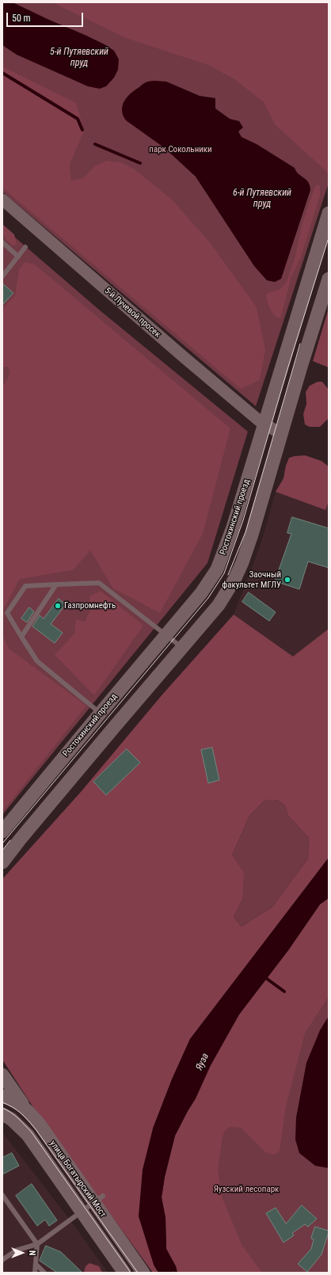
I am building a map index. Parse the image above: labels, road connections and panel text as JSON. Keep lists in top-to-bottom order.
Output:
{
  "streets": {
    "main road": ["Ростокинский проезд", "улица Богатырский Мост"],
    "street": ["5-й Лучевой просек"]
  },
  "crossings": [
    ["5-й Лучевой просек", "Ростокинский проезд"]
  ],
  "water": ["5-й Путяевский пруд", "6-й Путяевский пруд", "Яуза"],
  "parks": ["парк Сокольники", "Яузский лесопарк"],
  "places": ["Заочный факультет МГЛУ", "Газпромнефть"],
  "scale_bar": "50 m",
  "north": "right"
}
